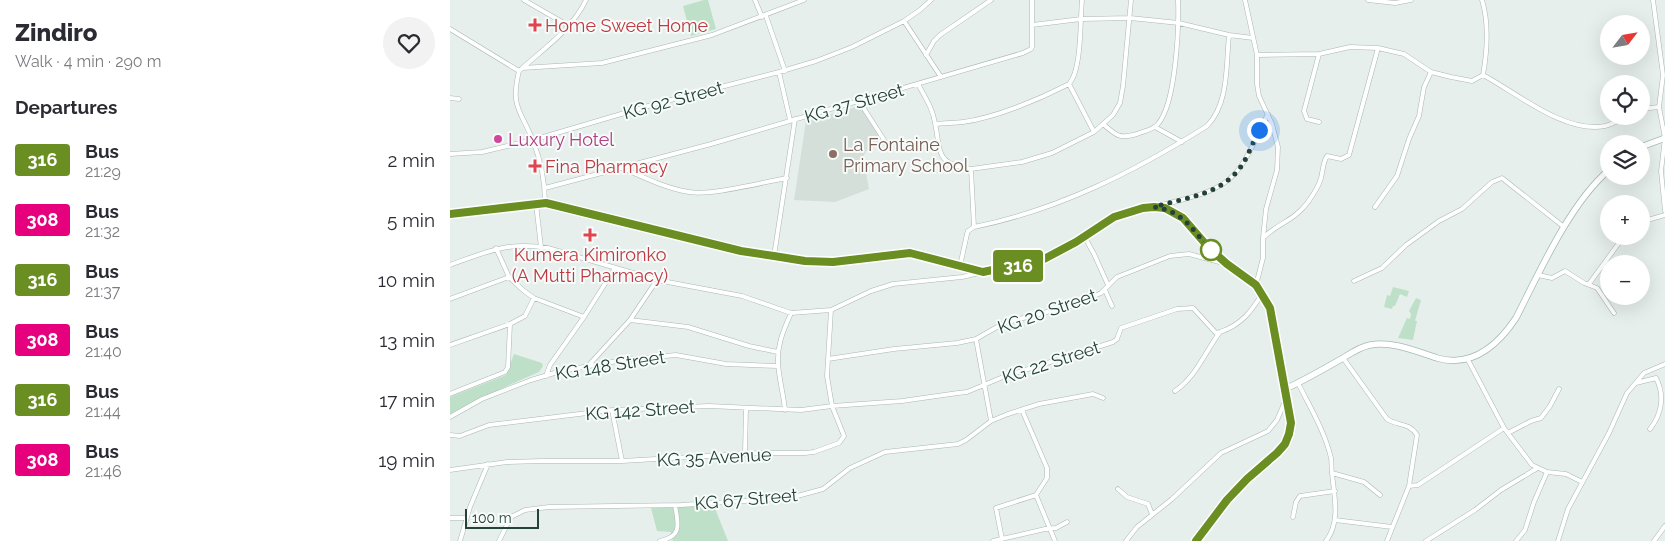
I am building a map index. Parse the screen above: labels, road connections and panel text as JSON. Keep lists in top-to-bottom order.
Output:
{
  "streets": {
    "street": [
      "KG 92 Street",
      "KG 37 Street",
      "KG 20 Street",
      "KG 22 Street",
      "KG 148 Street",
      "KG 142 Street",
      "KG 35 Avenue",
      "KG 67 Street"
    ]
  },
  "crossings": [
    ["KG 20 Street", "KG 35 Avenue"],
    ["KG 22 Street", "KG 142 Street"],
    ["KG 22 Street", "KG 35 Avenue"],
    ["KG 142 Street", "KG 35 Avenue"]
  ],
  "places": {
    "health": ["Home Sweet Home", "Fina Pharmacy", "Kumera Kimironko (A Mutti Pharmacy)"],
    "other": ["Luxury Hotel", "La Fontaine Primary School"]
  },
  "lines": ["bus line 316"],
  "scale_bar": "100 m",
  "north": "top right",
  "page": {
    "heading": [
      ["Zindiro", "Walk · 4 min · 290 m"],
      "Departures"
    ],
    "on_map": "316",
    "map_buttons": ["+", "−"],
    "list": [
      {
        "mark": "316",
        "name": "Bus",
        "note": "21:29",
        "value": "2 min"
      },
      {
        "mark": "308",
        "name": "Bus",
        "note": "21:32",
        "value": "5 min"
      },
      {
        "mark": "316",
        "name": "Bus",
        "note": "21:37",
        "value": "10 min"
      },
      {
        "mark": "308",
        "name": "Bus",
        "note": "21:40",
        "value": "13 min"
      },
      {
        "mark": "316",
        "name": "Bus",
        "note": "21:44",
        "value": "17 min"
      },
      {
        "mark": "308",
        "name": "Bus",
        "note": "21:46",
        "value": "19 min"
      }
    ],
    "scale": "100 m"
  }
}
